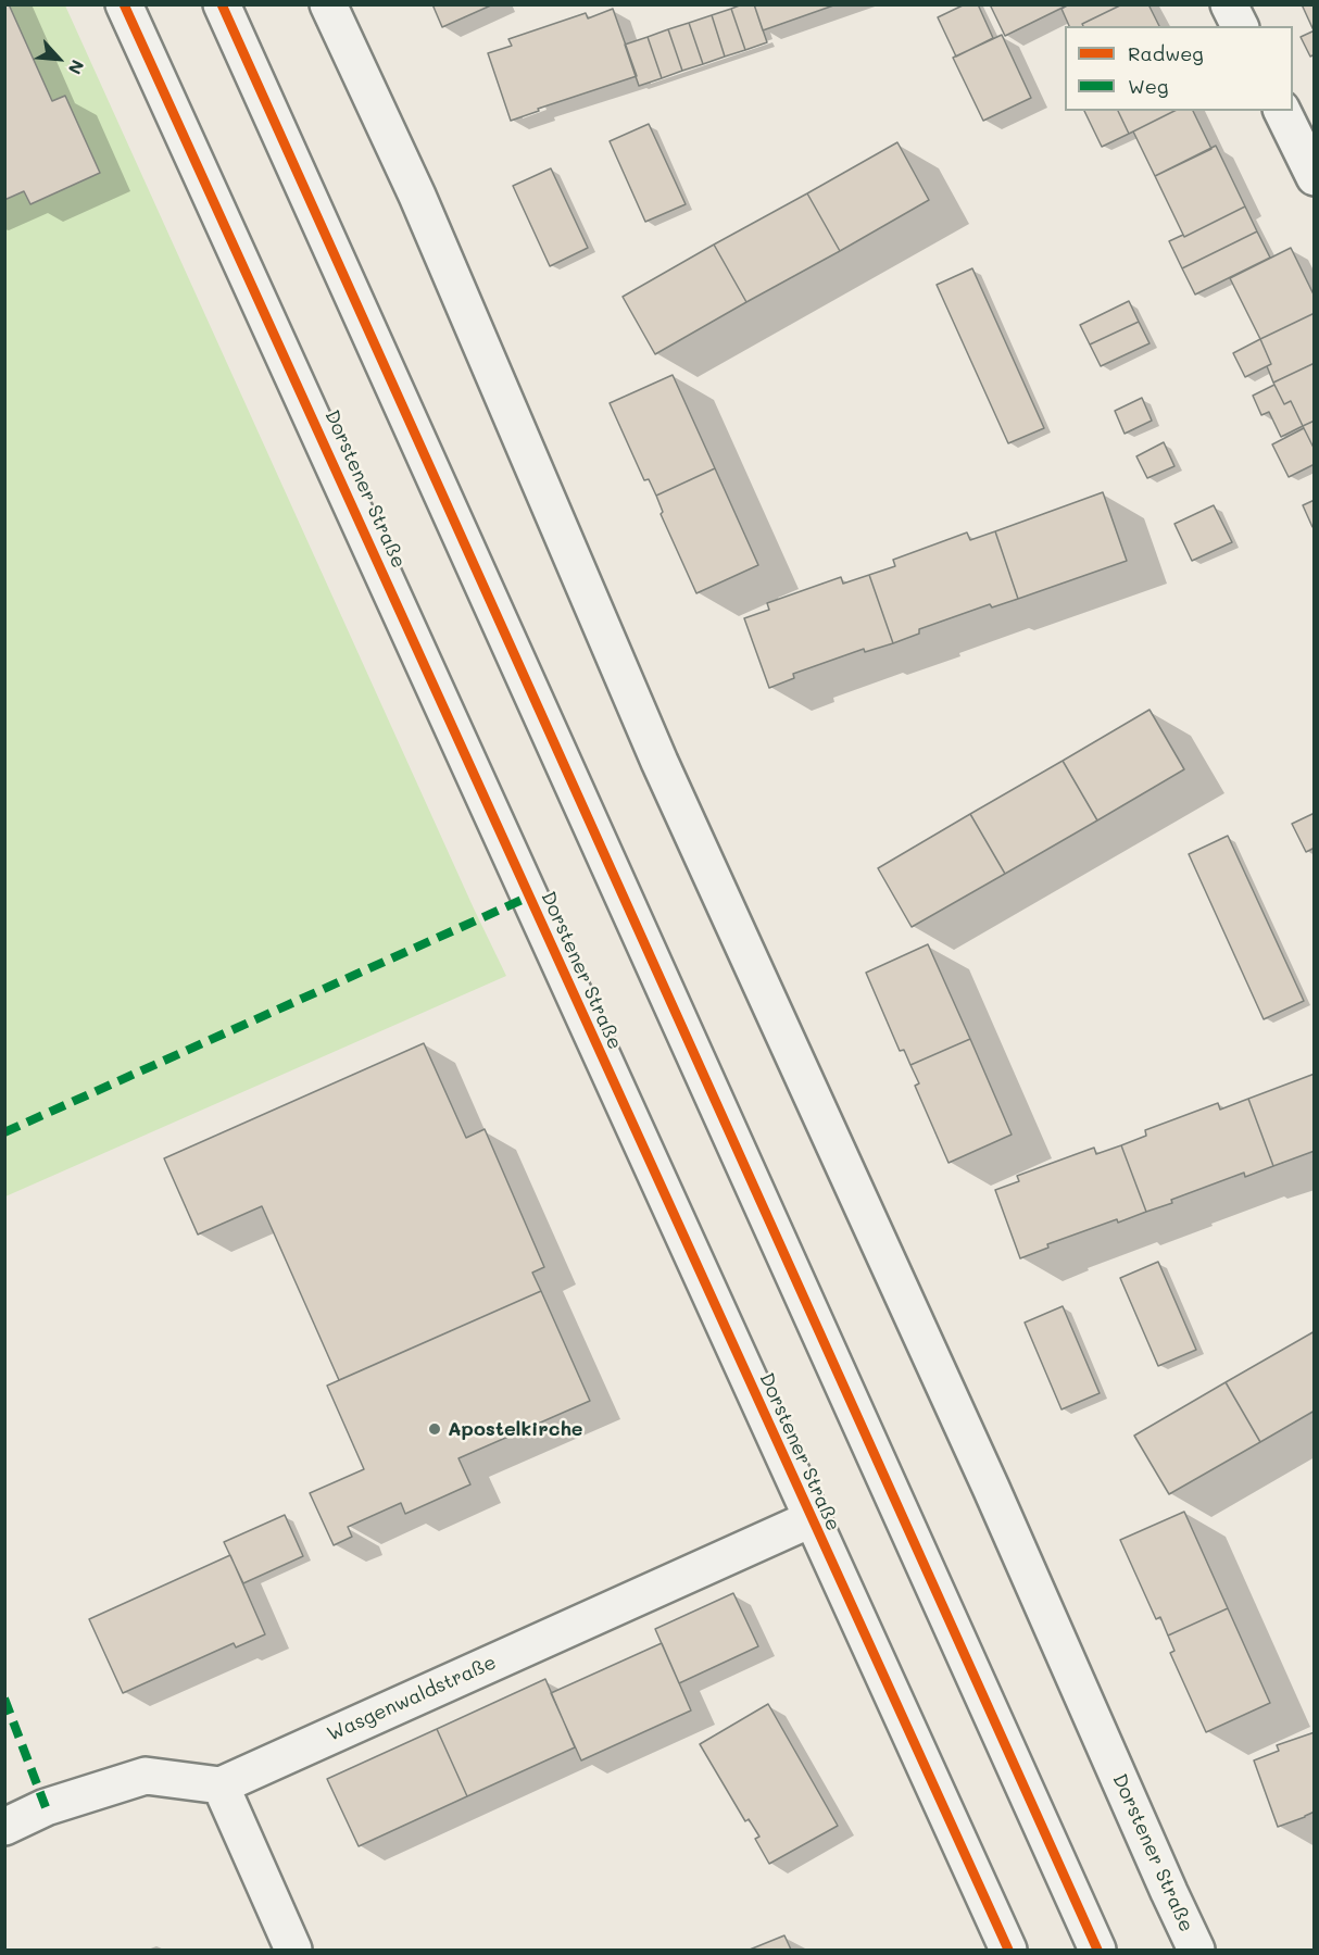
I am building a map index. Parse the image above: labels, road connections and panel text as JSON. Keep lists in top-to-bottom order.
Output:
{
  "streets": {
    "street": ["Dorstener Straße", "Wasgenwaldstraße"]
  },
  "crossings": [
    ["Dorstener Straße", "Wasgenwaldstraße"]
  ],
  "places": ["Apostelkirche"],
  "legend": ["Radweg", "Weg"],
  "north": "bottom right"
}
